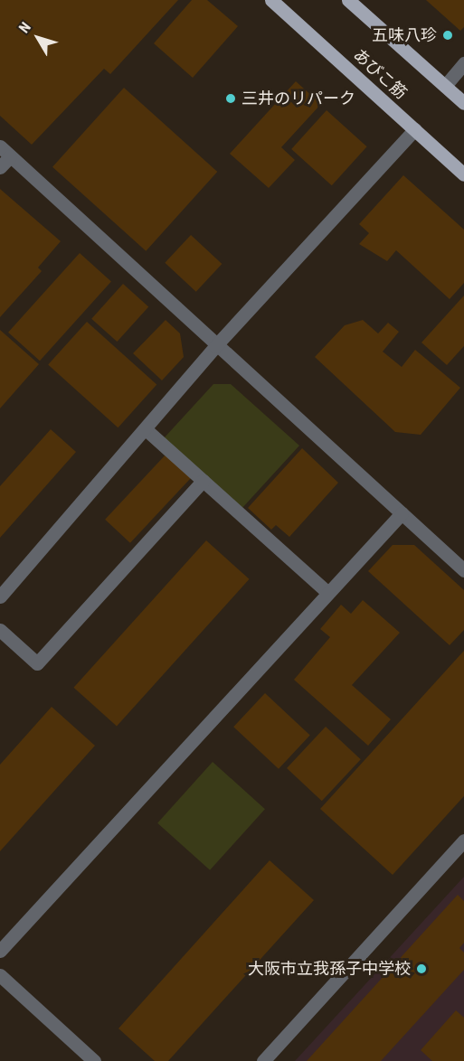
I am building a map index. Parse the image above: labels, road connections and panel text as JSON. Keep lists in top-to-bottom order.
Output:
{
  "streets": {
    "main road": ["あびこ筋"]
  },
  "places": ["五味八珍", "三井のリパーク", "大阪市立我孫子中学校"],
  "north": "top left"
}
